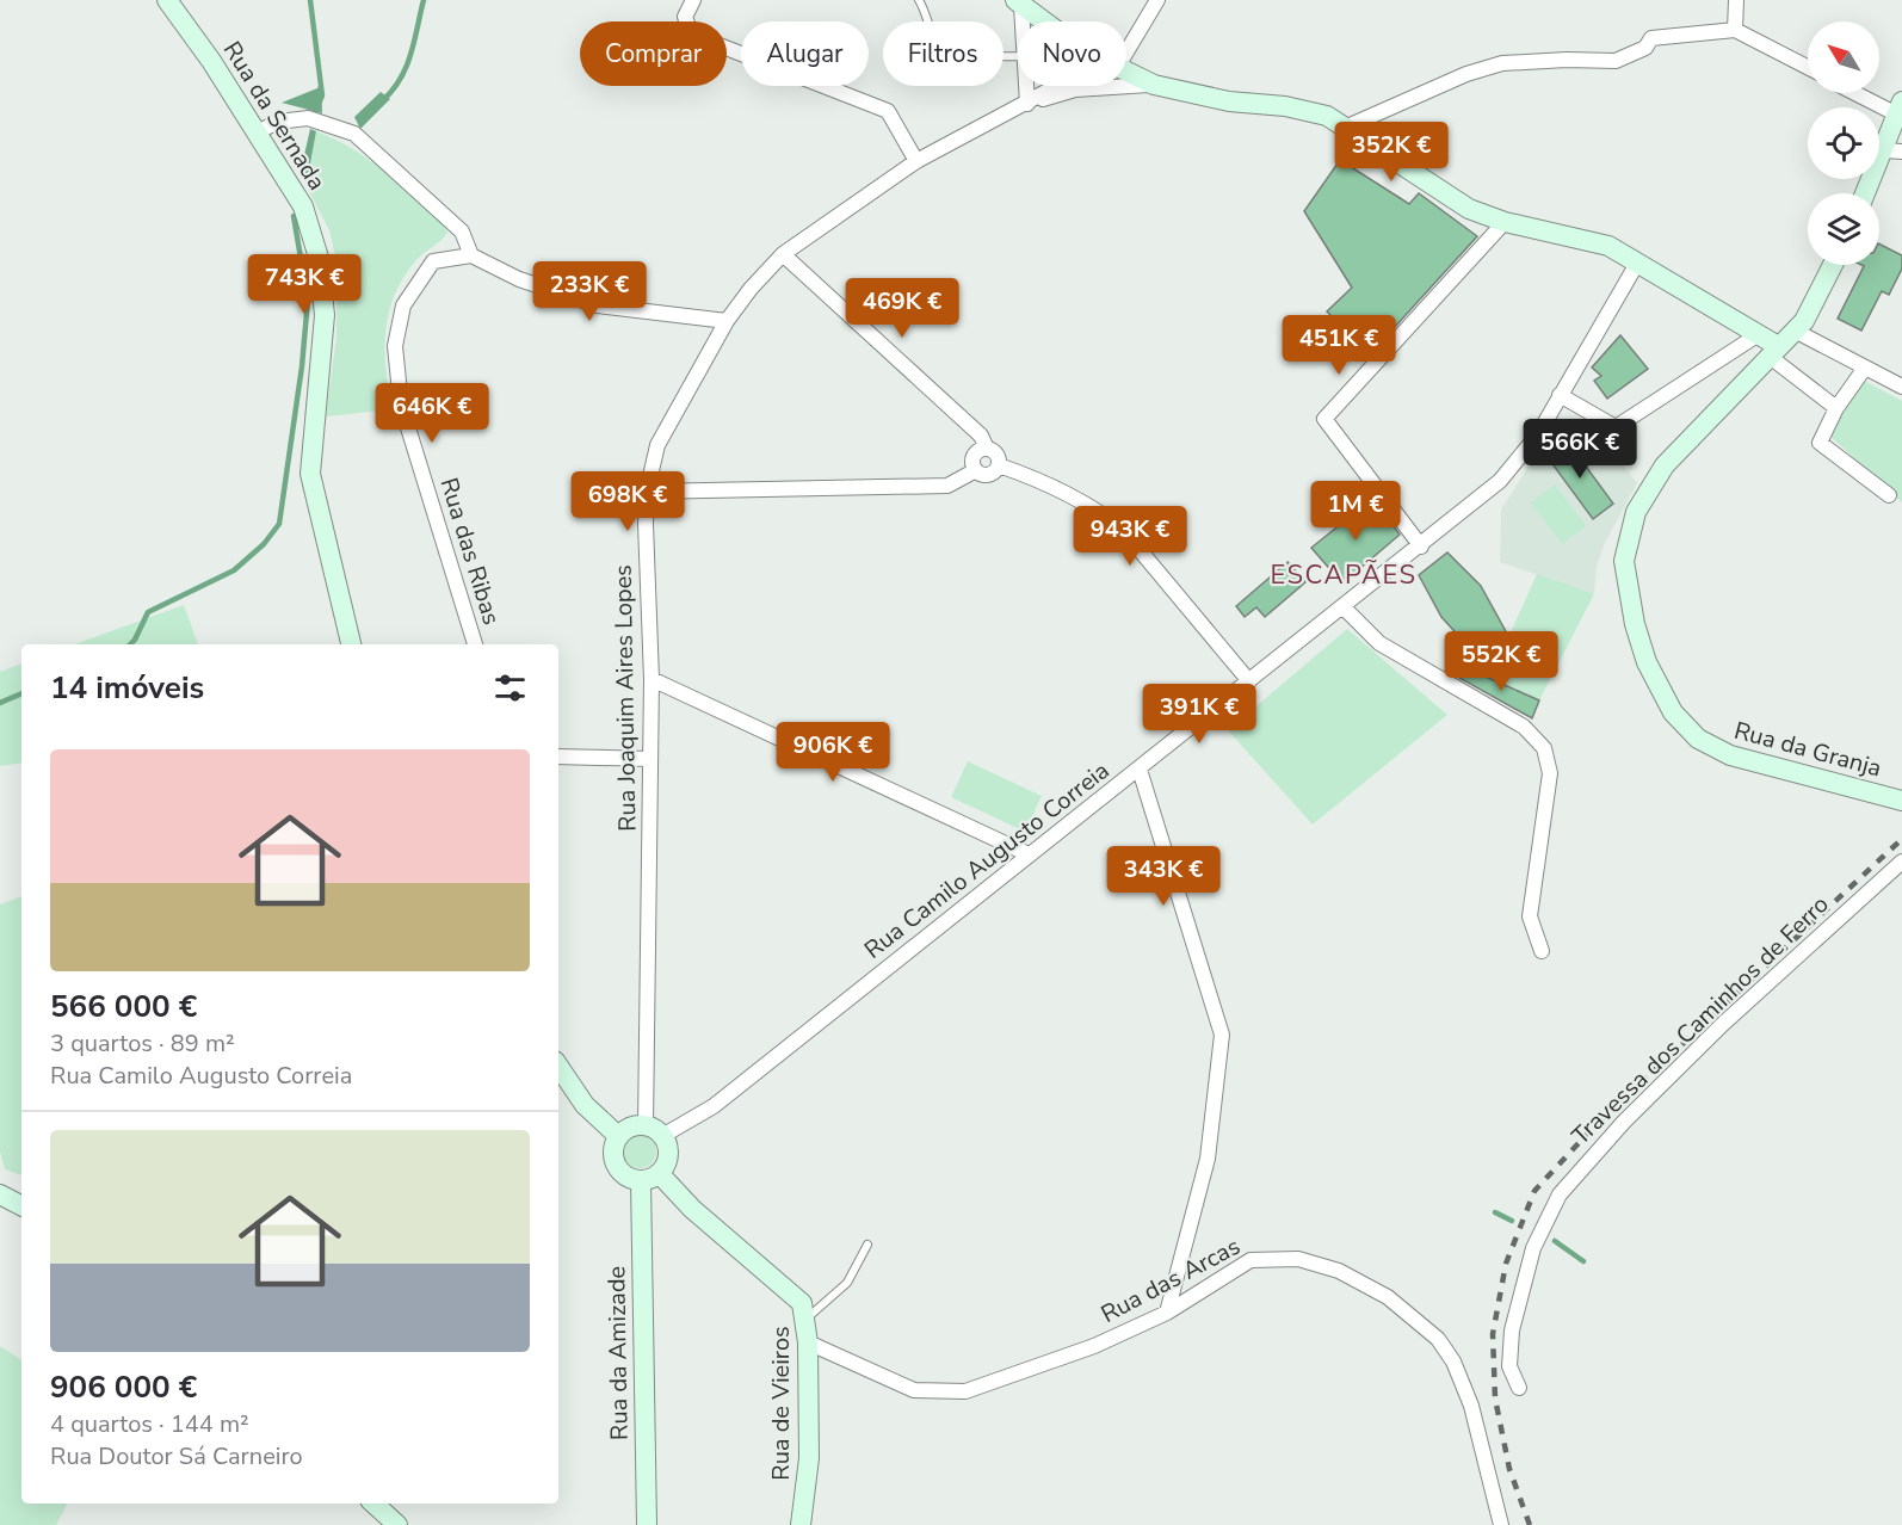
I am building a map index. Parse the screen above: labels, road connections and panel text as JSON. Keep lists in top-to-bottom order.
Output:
{
  "streets": {
    "street": [
      "Rua da Sernada",
      "Rua das Ribas",
      "Rua Joaquim Aires Lopes",
      "Rua da Granja",
      "Rua Camilo Augusto Correia",
      "Travessa dos Caminhos de Ferro",
      "Rua das Arcas",
      "Rua da Amizade",
      "Rua de Vieiros"
    ]
  },
  "crossings": [
    ["Rua Joaquim Aires Lopes", "Rua Camilo Augusto Correia"],
    ["Rua Joaquim Aires Lopes", "Rua da Amizade"],
    ["Rua Joaquim Aires Lopes", "Rua de Vieiros"],
    ["Rua Camilo Augusto Correia", "Rua da Amizade"],
    ["Rua Camilo Augusto Correia", "Rua de Vieiros"],
    ["Rua das Arcas", "Rua de Vieiros"],
    ["Rua da Amizade", "Rua de Vieiros"]
  ],
  "districts": ["ESCAPÃES"],
  "north": "top left",
  "page": {
    "chip": [
      "Comprar",
      "Alugar",
      "Filtros",
      "Novo"
    ],
    "price": [
      "352K €",
      "743K €",
      "233K €",
      "469K €",
      "451K €",
      "646K €",
      "566K €",
      "698K €",
      "1M €",
      "943K €",
      "552K €",
      "391K €",
      "906K €",
      "343K €"
    ],
    "heading": "14 imóveis",
    "list": [
      {
        "name": "566 000 €",
        "note": "3 quartos · 89 m² · Rua Camilo Augusto Correia"
      },
      {
        "name": "906 000 €",
        "note": "4 quartos · 144 m² · Rua Doutor Sá Carneiro"
      }
    ]
  }
}
